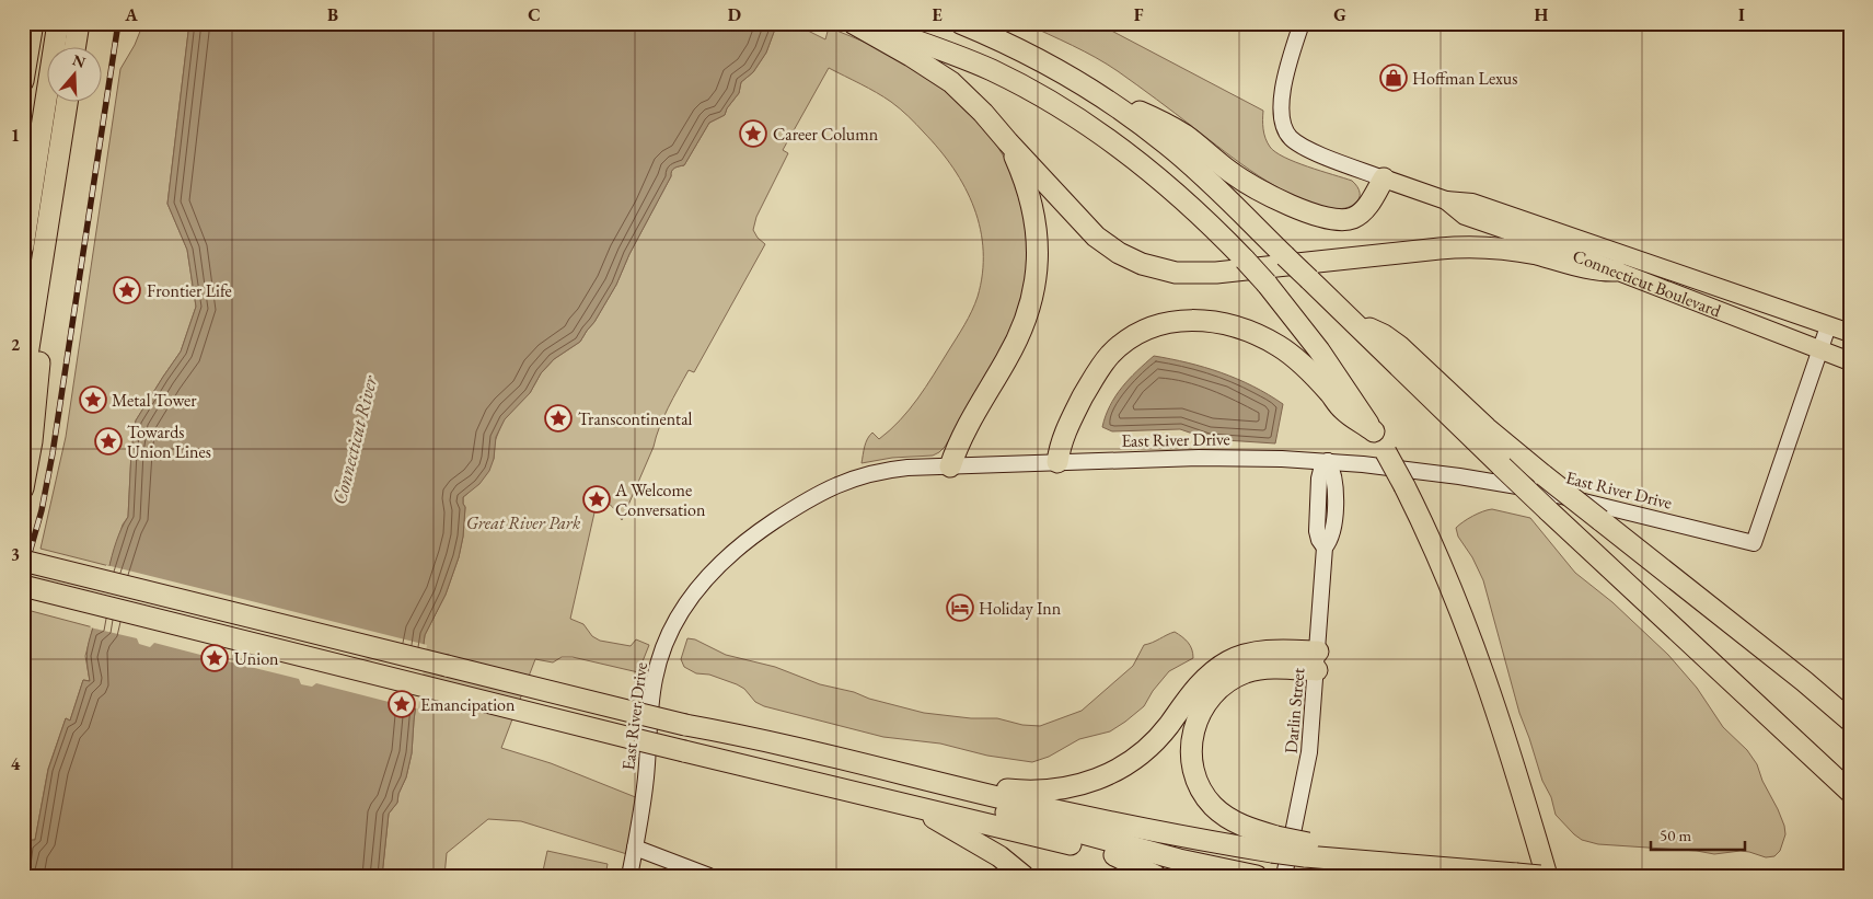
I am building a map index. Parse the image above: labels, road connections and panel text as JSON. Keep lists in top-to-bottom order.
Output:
{
  "streets": {
    "main road": ["Connecticut Boulevard"],
    "street": ["East River Drive", "Darlin Street"]
  },
  "crossings": [
    ["Connecticut Boulevard", "East River Drive"],
    ["East River Drive", "Darlin Street"]
  ],
  "water": ["Connecticut River"],
  "parks": ["Great River Park"],
  "places": {
    "shop": ["Hoffman Lexus"],
    "place": [
      "Career Column",
      "Frontier Life",
      "Metal Tower",
      "Transcontinental",
      "Towards Union Lines",
      "A Welcome Conversation",
      "Union",
      "Emancipation"
    ],
    "hotel": ["Holiday Inn"]
  },
  "scale_bar": "50 m",
  "north": "top",
  "grid": {
    "columns": [
      "A",
      "B",
      "C",
      "D",
      "E",
      "F",
      "G",
      "H",
      "I"
    ],
    "rows": [
      "1",
      "2",
      "3",
      "4"
    ]
  }
}
